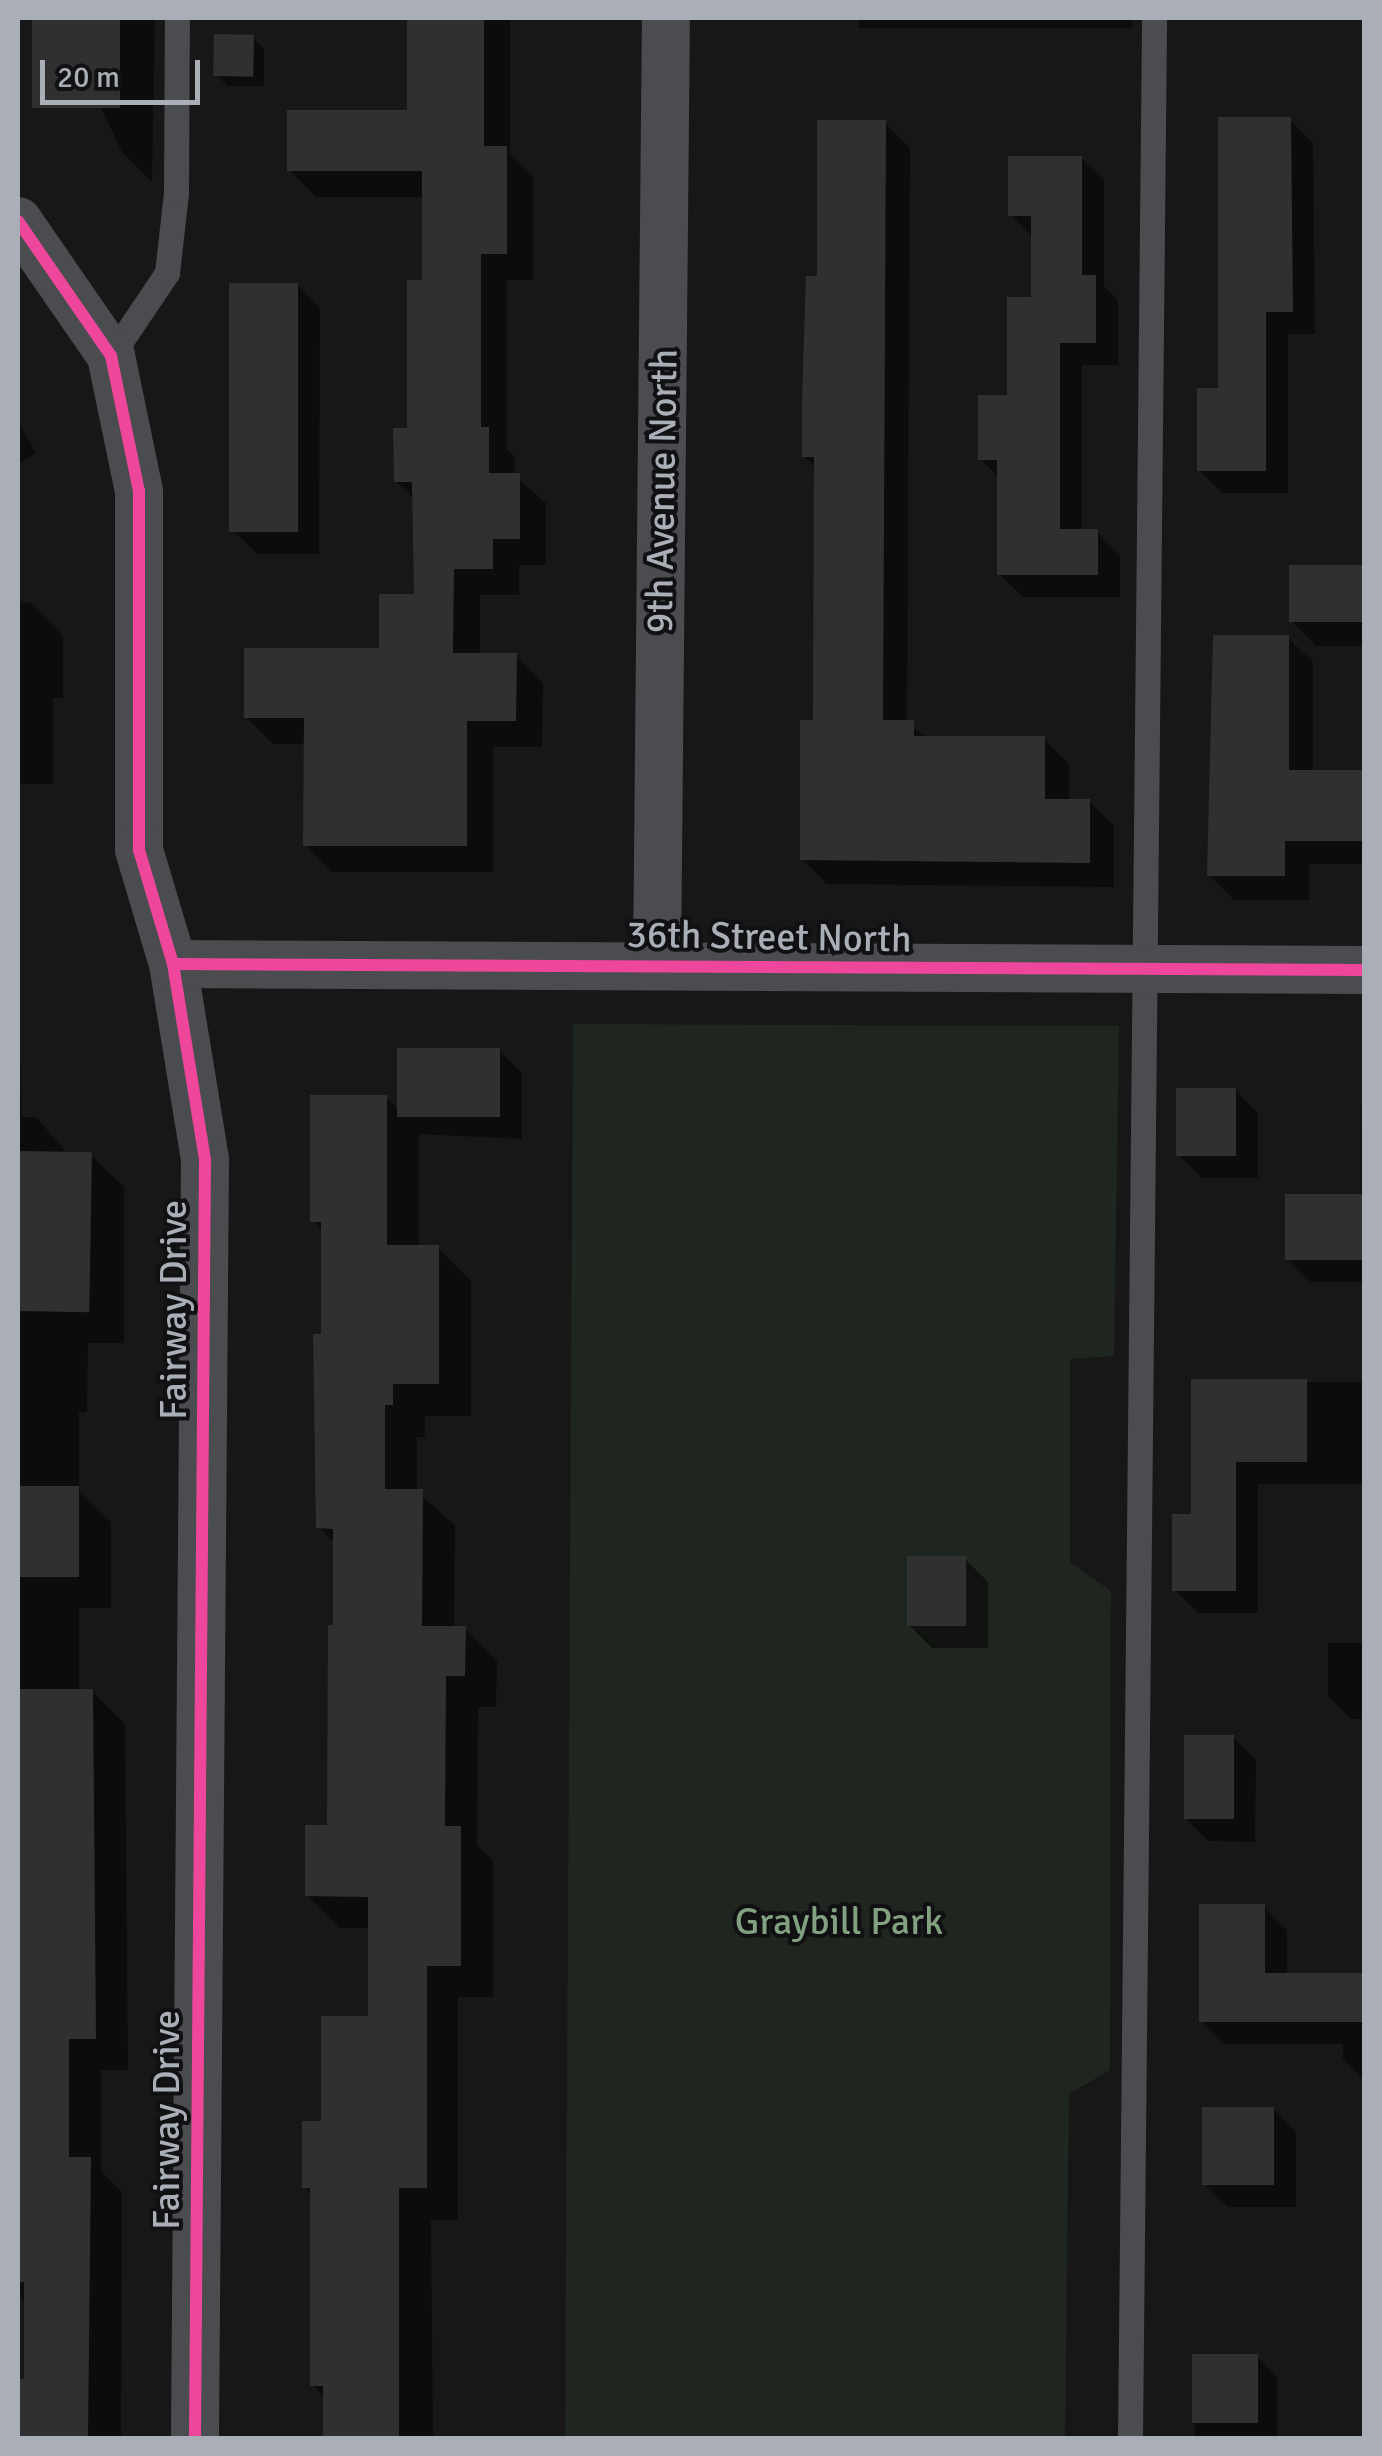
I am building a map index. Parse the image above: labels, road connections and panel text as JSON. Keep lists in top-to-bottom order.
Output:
{
  "streets": {
    "street": ["9th Avenue North", "36th Street North", "Fairway Drive"]
  },
  "crossings": [
    ["9th Avenue North", "36th Street North"],
    ["36th Street North", "Fairway Drive"]
  ],
  "parks": ["Graybill Park"],
  "scale_bar": "20 m"
}
